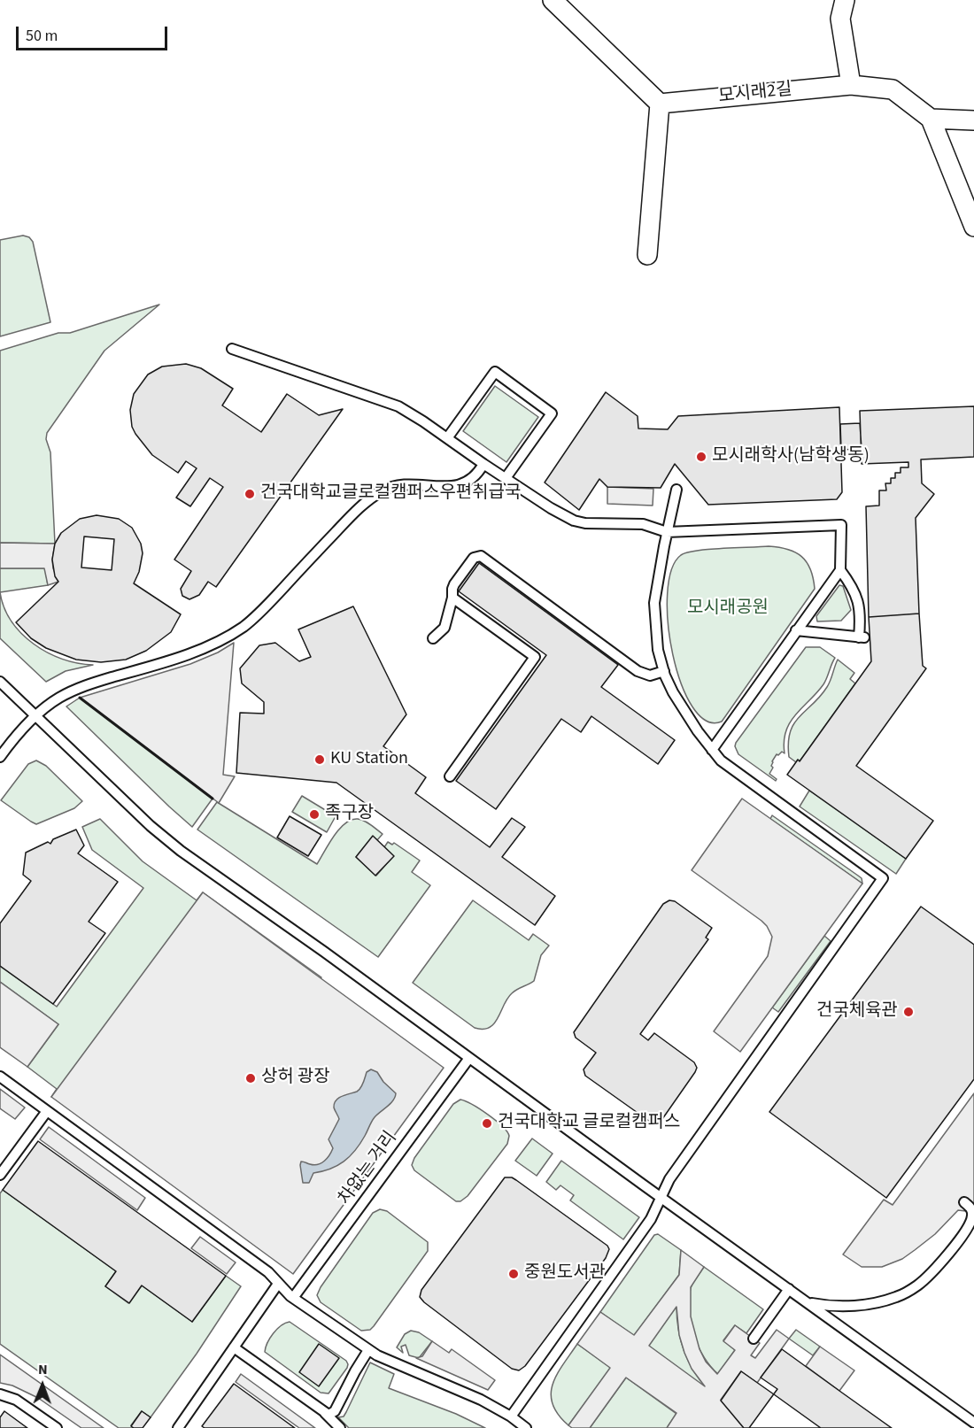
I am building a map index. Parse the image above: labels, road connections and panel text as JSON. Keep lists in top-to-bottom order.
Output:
{
  "streets": {
    "street": ["모시래2길"],
    "lane": ["차없는 거리"]
  },
  "parks": ["모시래공원"],
  "places": [
    "모시래학사(남학생동)",
    "건국대학교글로컬캠퍼스우편취급국",
    "KU Station",
    "족구장",
    "건국체육관",
    "상허 광장",
    "건국대학교 글로컬캠퍼스",
    "중원도서관"
  ],
  "scale_bar": "50 m",
  "north": "top"
}
